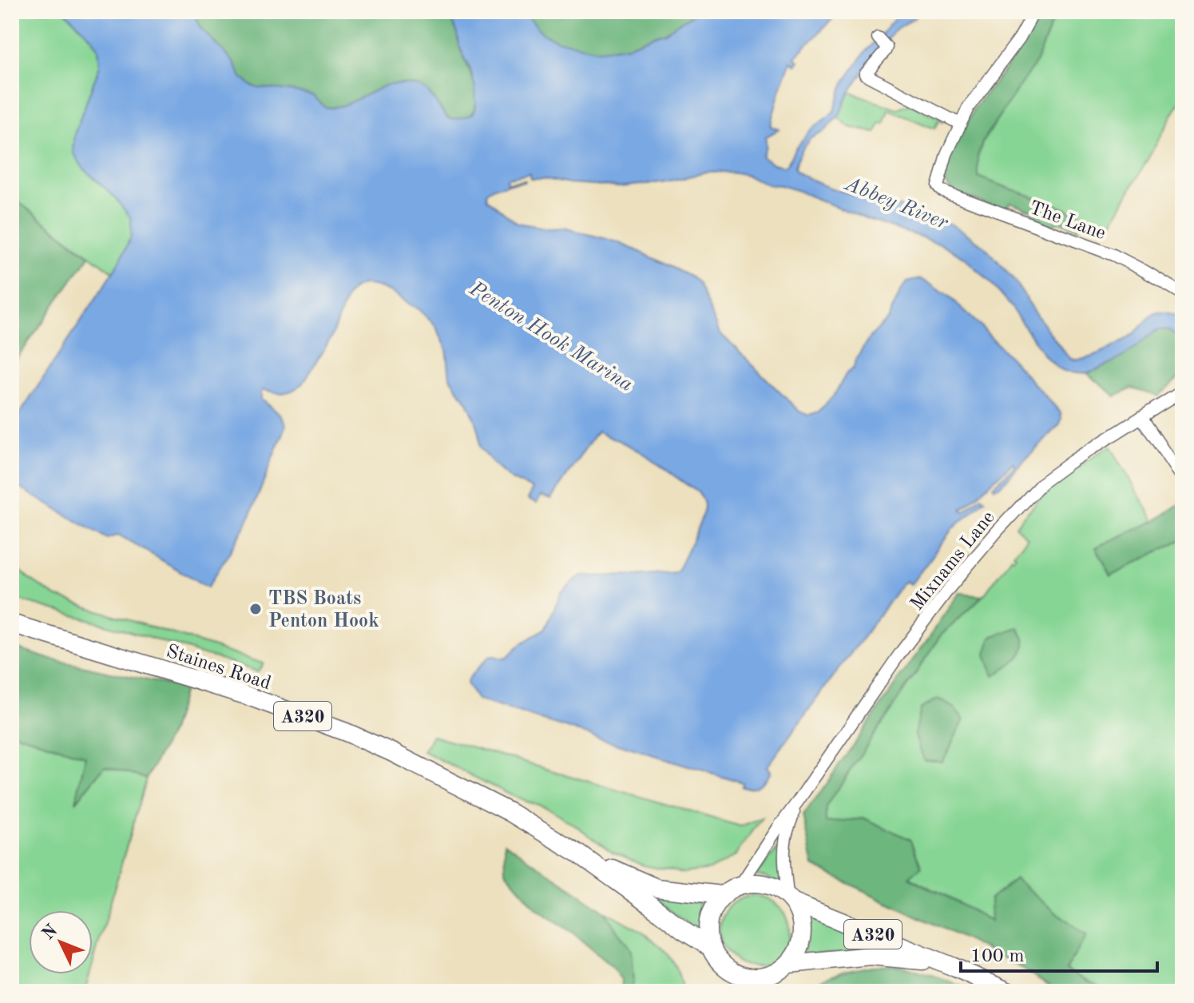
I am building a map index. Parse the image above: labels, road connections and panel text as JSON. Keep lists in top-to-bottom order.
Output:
{
  "streets": {
    "main road": ["Staines Road", "A320"],
    "street": ["The Lane", "Mixnams Lane"]
  },
  "crossings": [
    ["Mixnams Lane", "Staines Road"],
    ["Mixnams Lane", "A320"],
    ["Staines Road", "A320"]
  ],
  "water": ["Abbey River", "Penton Hook Marina"],
  "places": ["TBS Boats Penton Hook"],
  "scale_bar": "100 m",
  "north": "top left"
}
